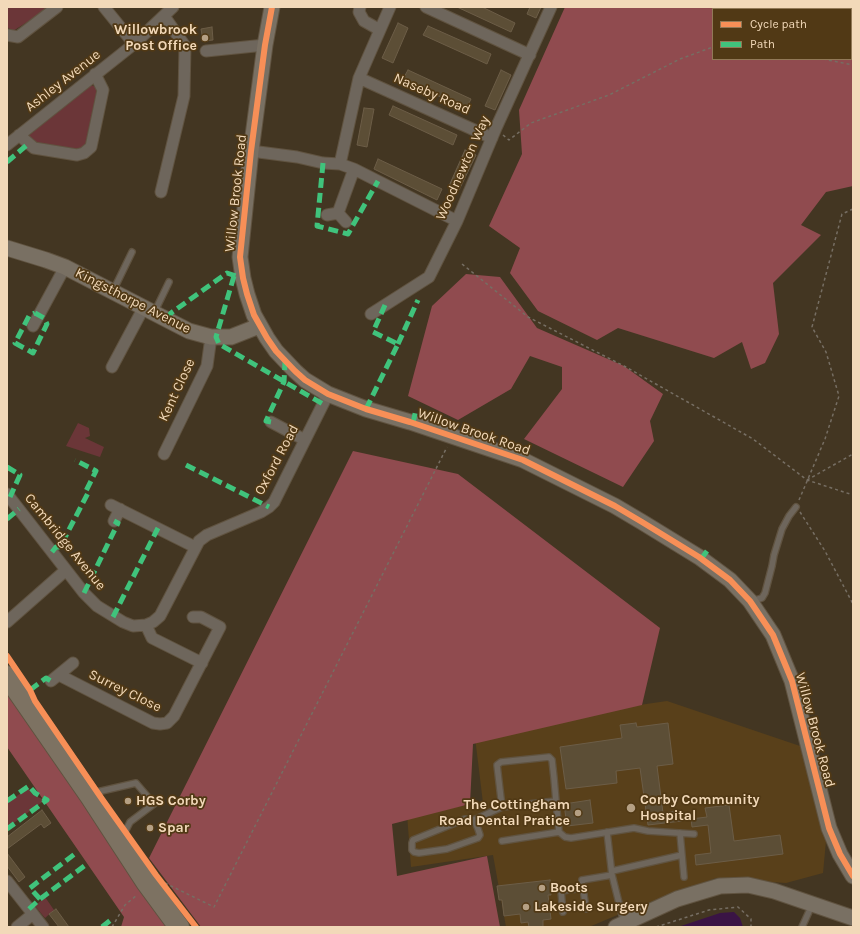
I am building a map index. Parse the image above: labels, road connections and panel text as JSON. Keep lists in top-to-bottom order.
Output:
{
  "streets": {
    "street": [
      "Ashley Avenue",
      "Naseby Road",
      "Woodnewton Way",
      "Willow Brook Road",
      "Kingsthorpe Avenue",
      "Kent Close",
      "Oxford Road",
      "Cambridge Avenue",
      "Surrey Close"
    ]
  },
  "crossings": [
    ["Naseby Road", "Woodnewton Way"],
    ["Willow Brook Road", "Kingsthorpe Avenue"],
    ["Willow Brook Road", "Oxford Road"],
    ["Kingsthorpe Avenue", "Kent Close"],
    ["Oxford Road", "Cambridge Avenue"]
  ],
  "places": [
    "Willowbrook Post Office",
    "HGS Corby",
    "Corby Community Hospital",
    "The Cottingham Road Dental Pratice",
    "Spar",
    "Boots",
    "Lakeside Surgery"
  ],
  "legend": ["Cycle path", "Path"]
}
